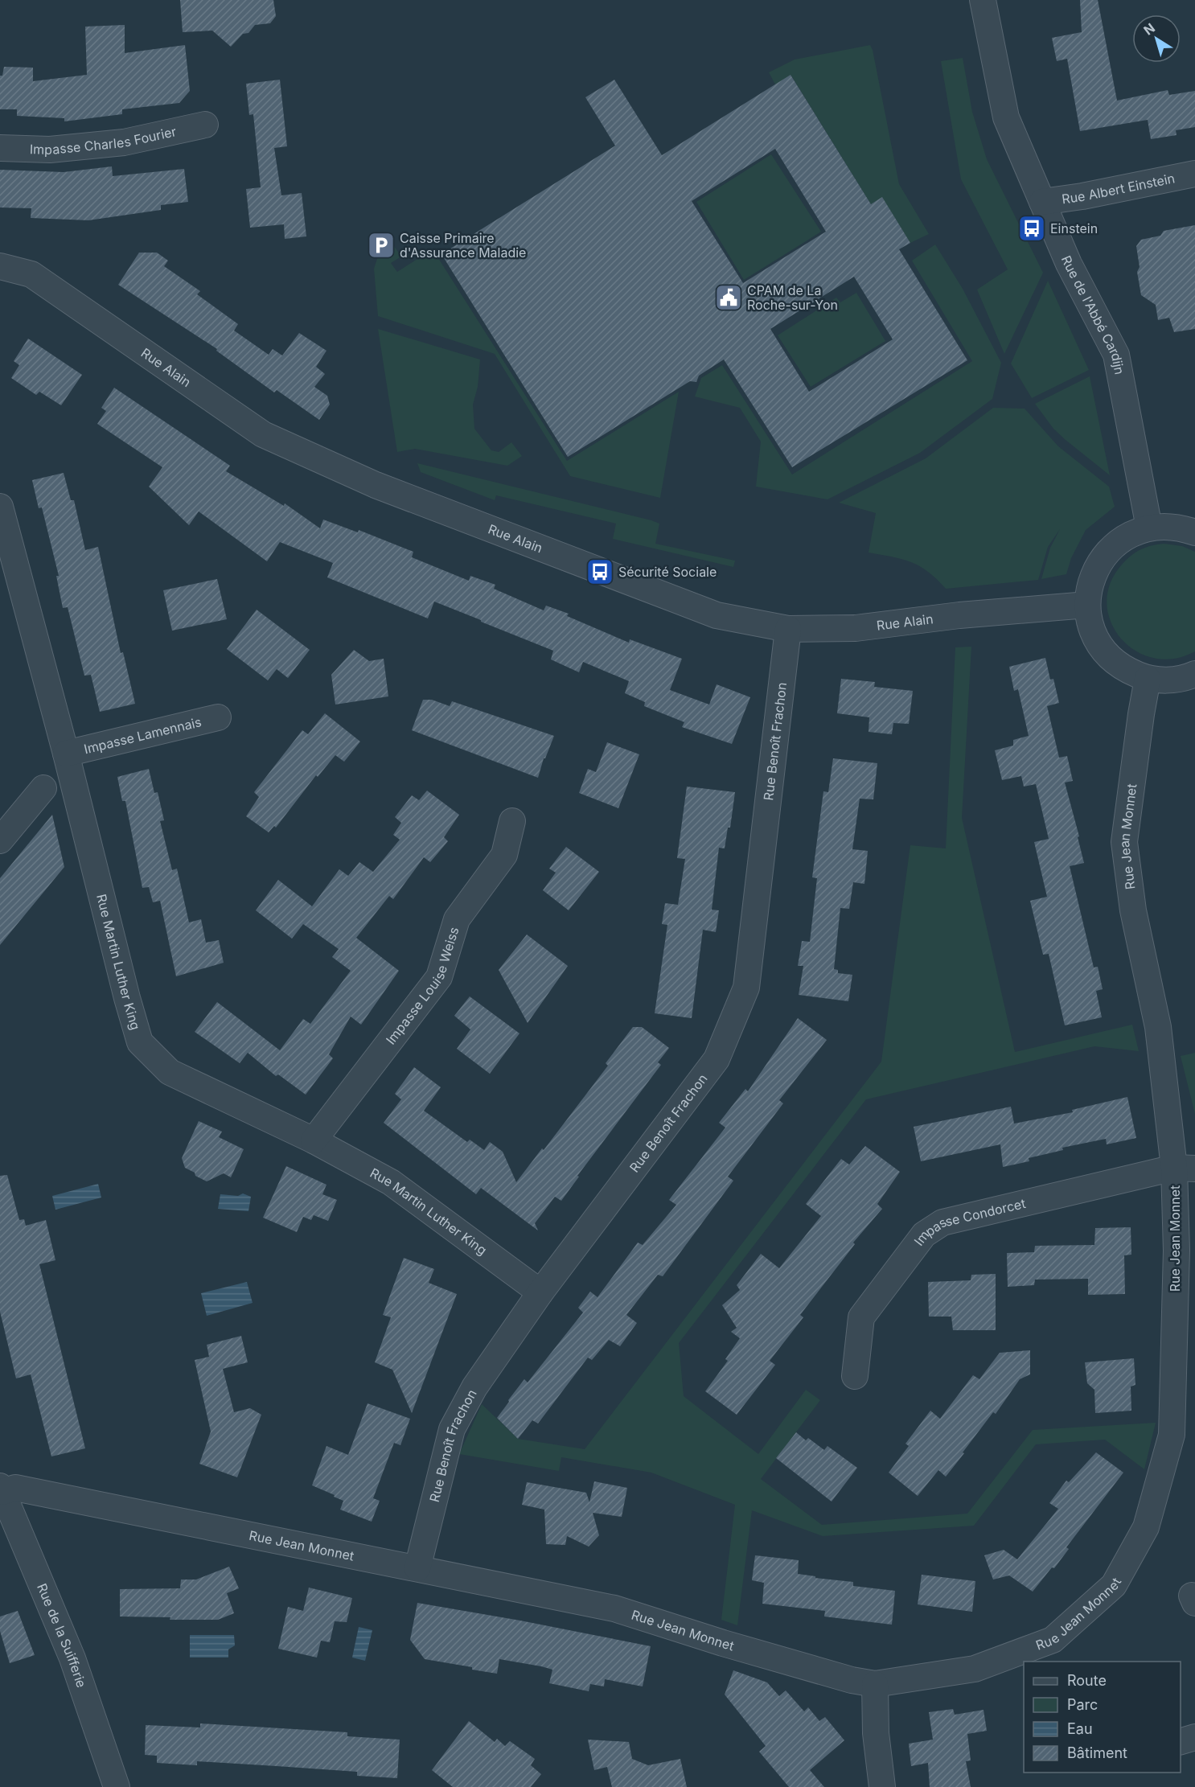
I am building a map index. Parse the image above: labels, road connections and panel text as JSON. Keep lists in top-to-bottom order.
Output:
{
  "streets": {
    "street": [
      "Impasse Charles Fourier",
      "Rue Albert Einstein",
      "Rue de l'Abbé Cardijn",
      "Rue Alain",
      "Impasse Lamennais",
      "Rue Benoît Frachon",
      "Rue Jean Monnet",
      "Rue Martin Luther King",
      "Impasse Louise Weiss",
      "Impasse Condorcet",
      "Rue de la Suifferie"
    ]
  },
  "crossings": [
    ["Rue Albert Einstein", "Rue de l'Abbé Cardijn"],
    ["Rue Alain", "Rue Benoît Frachon"],
    ["Impasse Lamennais", "Rue Martin Luther King"],
    ["Rue Benoît Frachon", "Rue Jean Monnet"],
    ["Rue Benoît Frachon", "Rue Martin Luther King"],
    ["Rue Jean Monnet", "Impasse Condorcet"],
    ["Rue Jean Monnet", "Rue de la Suifferie"],
    ["Rue Martin Luther King", "Impasse Louise Weiss"]
  ],
  "places": {
    "bus stop": ["Einstein", "Sécurité Sociale"],
    "parking": ["Caisse Primaire d'Assurance Maladie"],
    "public building": ["CPAM de La Roche-sur-Yon"]
  },
  "legend": [
    "Route",
    "Parc",
    "Eau",
    "Bâtiment"
  ],
  "north": "top left"
}
